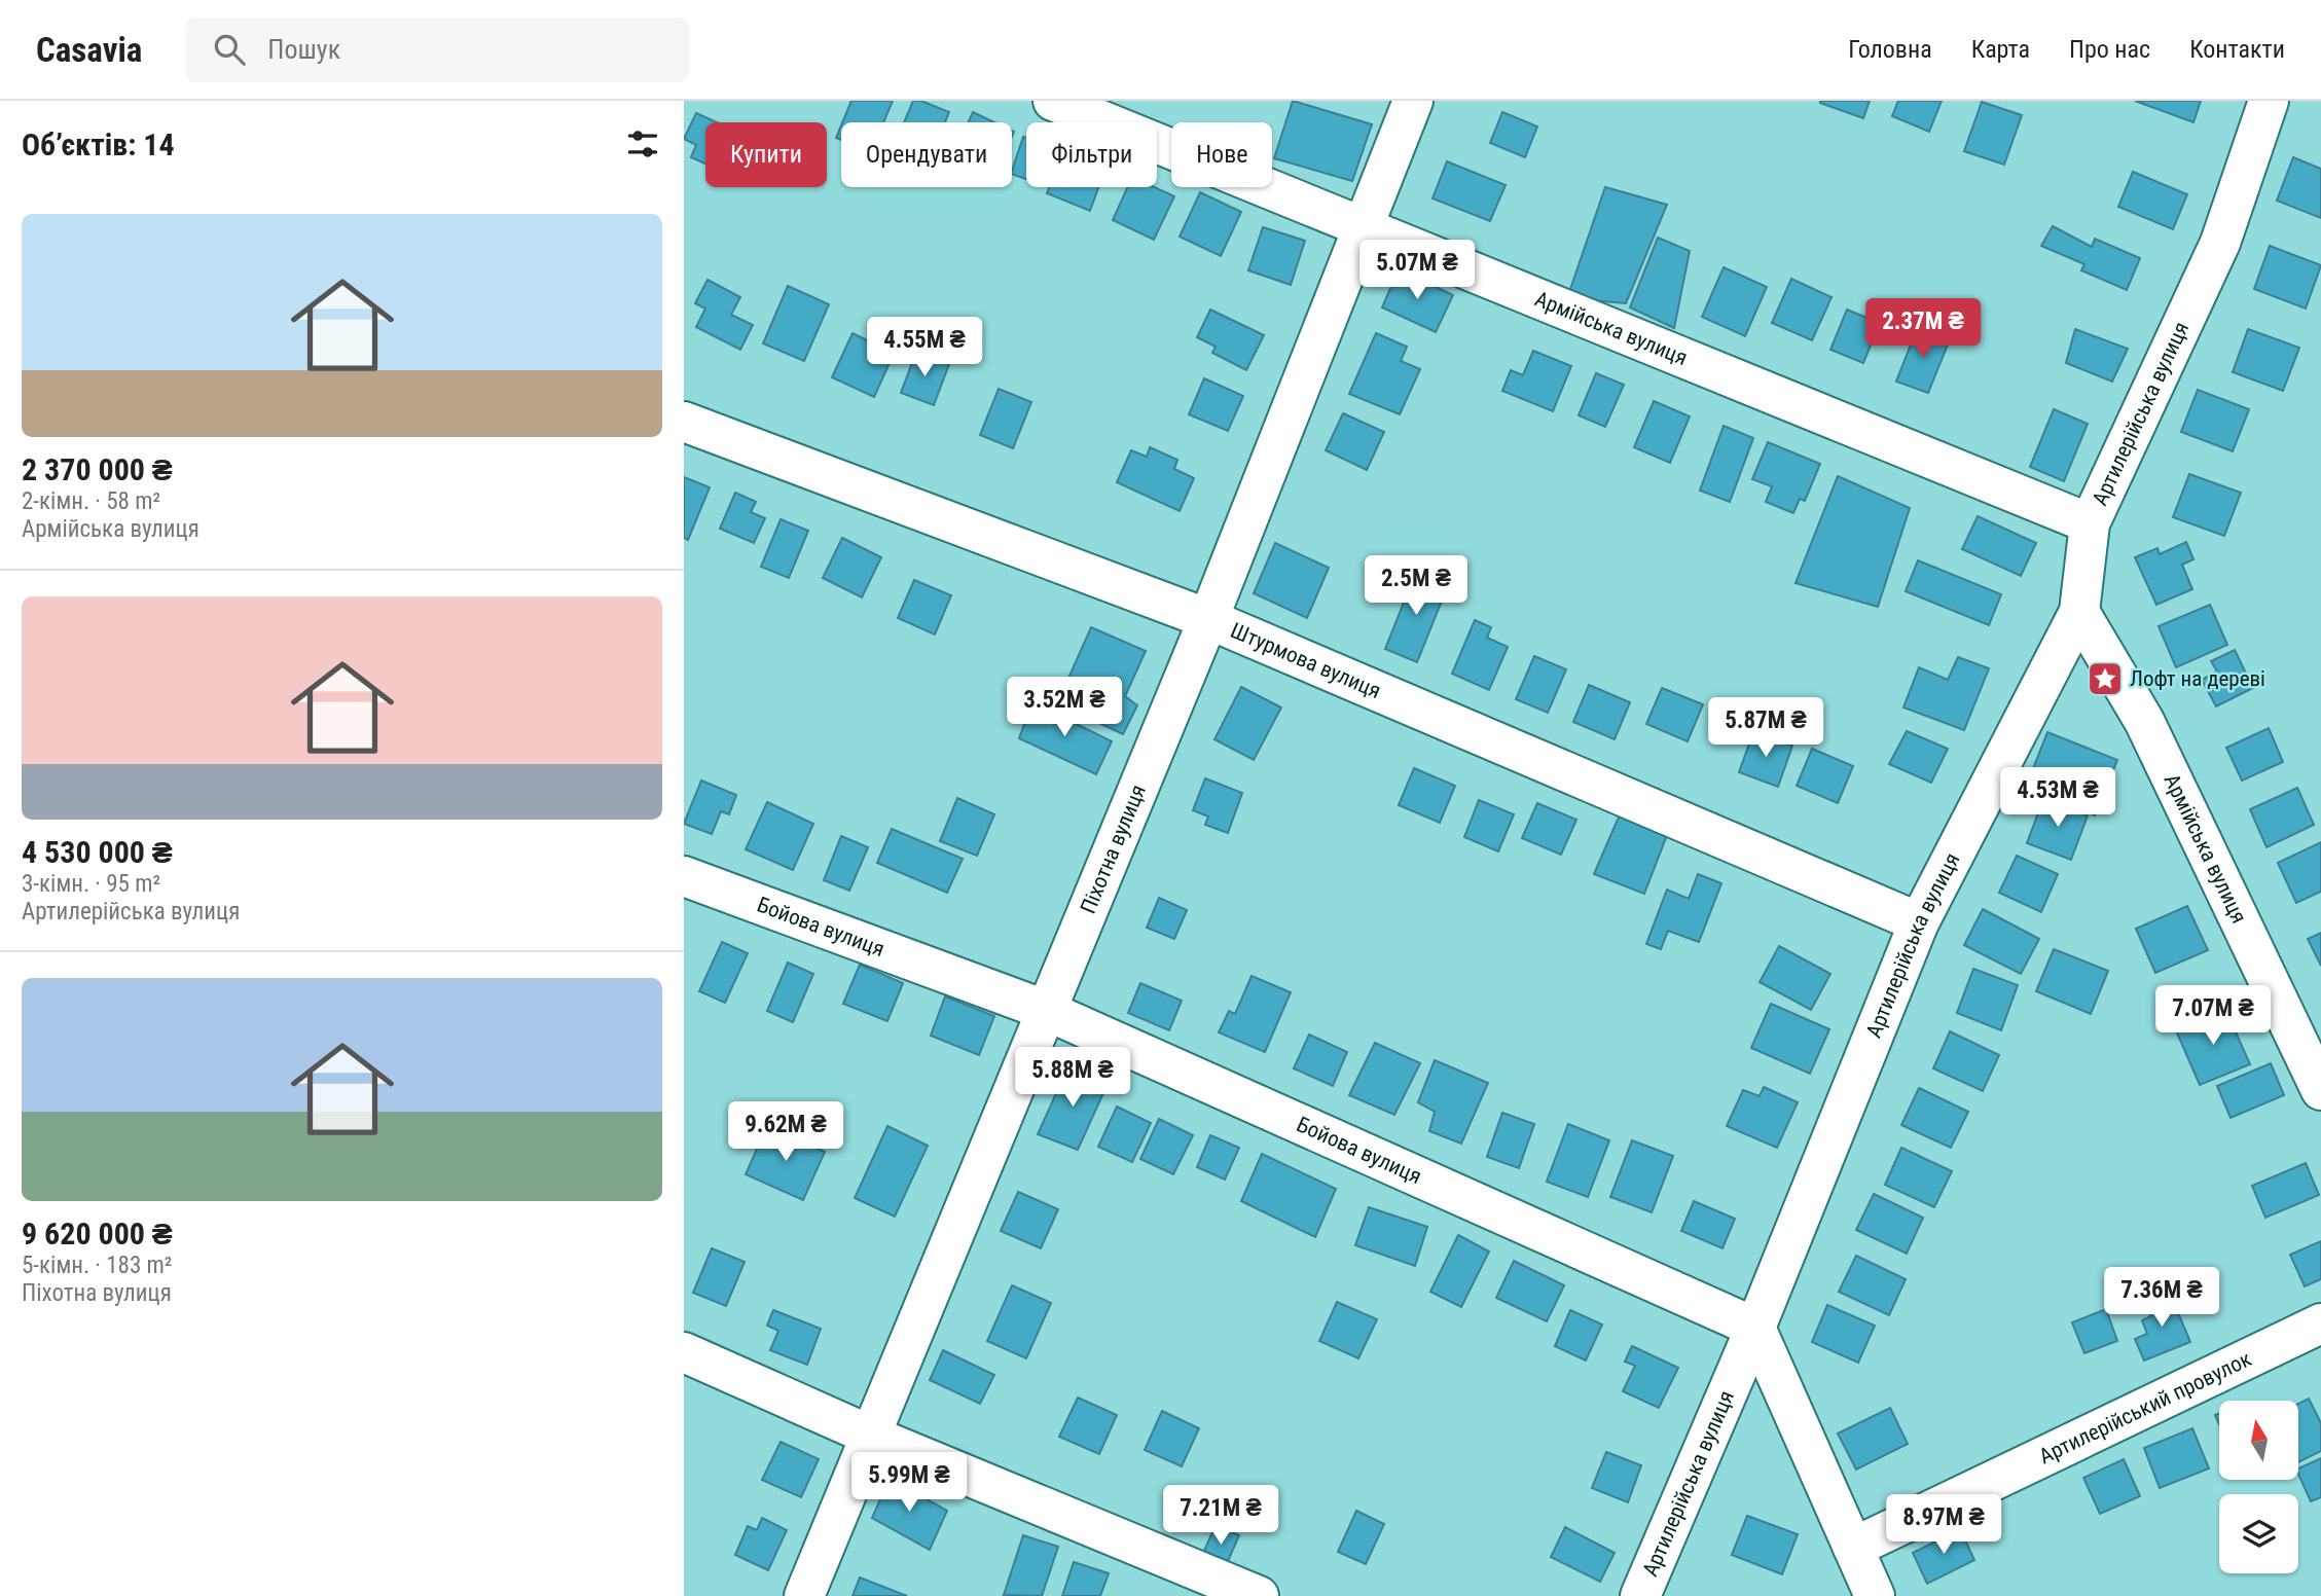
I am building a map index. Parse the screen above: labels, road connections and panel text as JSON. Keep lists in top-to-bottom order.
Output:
{
  "streets": {
    "street": [
      "Армійська вулиця",
      "Артилерійська вулиця",
      "Штурмова вулиця",
      "Піхотна вулиця",
      "Бойова вулиця",
      "Артилерійський провулок"
    ]
  },
  "crossings": [
    ["Армійська вулиця", "Артилерійська вулиця"],
    ["Армійська вулиця", "Піхотна вулиця"],
    ["Артилерійська вулиця", "Штурмова вулиця"],
    ["Артилерійська вулиця", "Бойова вулиця"],
    ["Штурмова вулиця", "Піхотна вулиця"],
    ["Піхотна вулиця", "Бойова вулиця"]
  ],
  "places": {
    "place": ["Лофт на дереві"]
  },
  "north": "top",
  "page": {
    "header": "Casavia",
    "search": "Пошук",
    "nav": [
      "Головна",
      "Карта",
      "Про нас",
      "Контакти"
    ],
    "heading": "Об’єктів: 14",
    "chip": [
      "Купити",
      "Орендувати",
      "Фільтри",
      "Нове"
    ],
    "list": [
      {
        "name": "2 370 000 ₴",
        "note": "2-кімн. · 58 m² · Армійська вулиця"
      },
      {
        "name": "4 530 000 ₴",
        "note": "3-кімн. · 95 m² · Артилерійська вулиця"
      },
      {
        "name": "9 620 000 ₴",
        "note": "5-кімн. · 183 m² · Піхотна вулиця"
      }
    ],
    "price": [
      "5.07M ₴",
      "2.37M ₴",
      "4.55M ₴",
      "2.5M ₴",
      "3.52M ₴",
      "5.87M ₴",
      "4.53M ₴",
      "7.07M ₴",
      "5.88M ₴",
      "9.62M ₴",
      "7.36M ₴",
      "5.99M ₴",
      "7.21M ₴",
      "8.97M ₴"
    ]
  }
}
